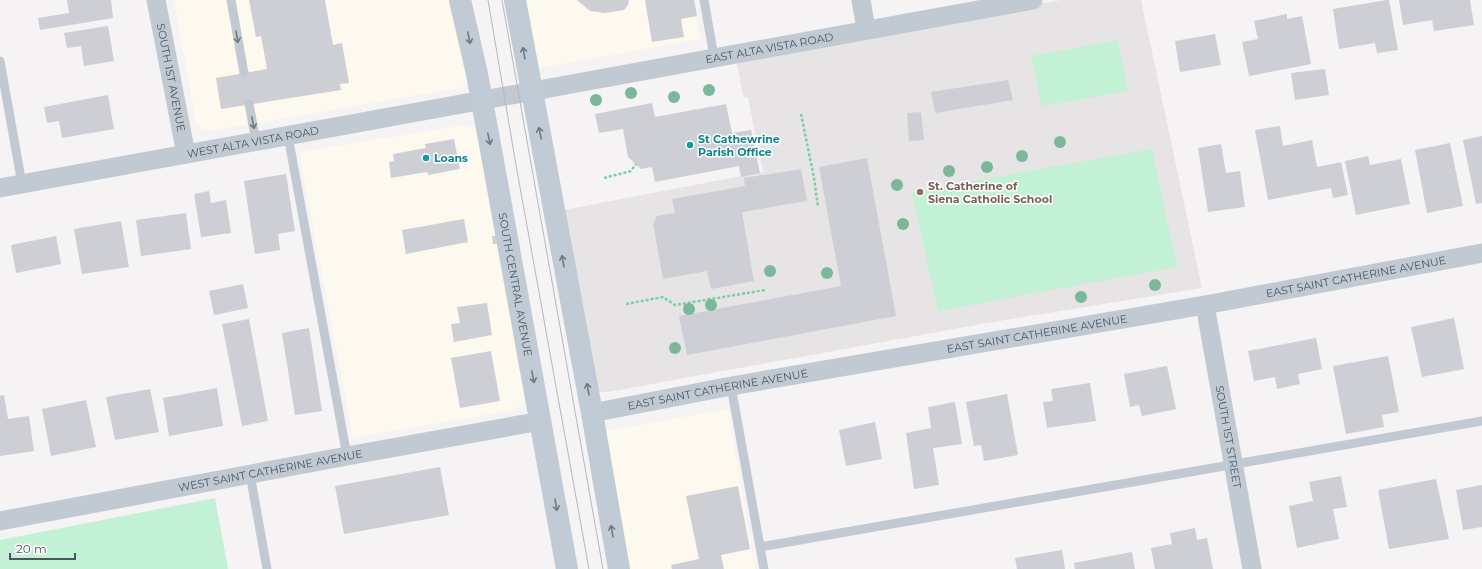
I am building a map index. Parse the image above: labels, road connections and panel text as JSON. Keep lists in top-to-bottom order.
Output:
{
  "streets": {
    "main road": ["SOUTH CENTRAL AVENUE"],
    "street": [
      "EAST ALTA VISTA ROAD",
      "SOUTH 1ST AVENUE",
      "WEST ALTA VISTA ROAD",
      "EAST SAINT CATHERINE AVENUE",
      "SOUTH 1ST STREET",
      "WEST SAINT CATHERINE AVENUE"
    ]
  },
  "crossings": [
    ["EAST ALTA VISTA ROAD", "WEST ALTA VISTA ROAD"],
    ["SOUTH 1ST AVENUE", "WEST ALTA VISTA ROAD"],
    ["WEST ALTA VISTA ROAD", "SOUTH CENTRAL AVENUE"],
    ["EAST SAINT CATHERINE AVENUE", "SOUTH 1ST STREET"],
    ["SOUTH CENTRAL AVENUE", "WEST SAINT CATHERINE AVENUE"]
  ],
  "places": ["St Cathewrine Parish Office", "Loans", "St. Catherine of Siena Catholic School"],
  "scale_bar": "20 m"
}
